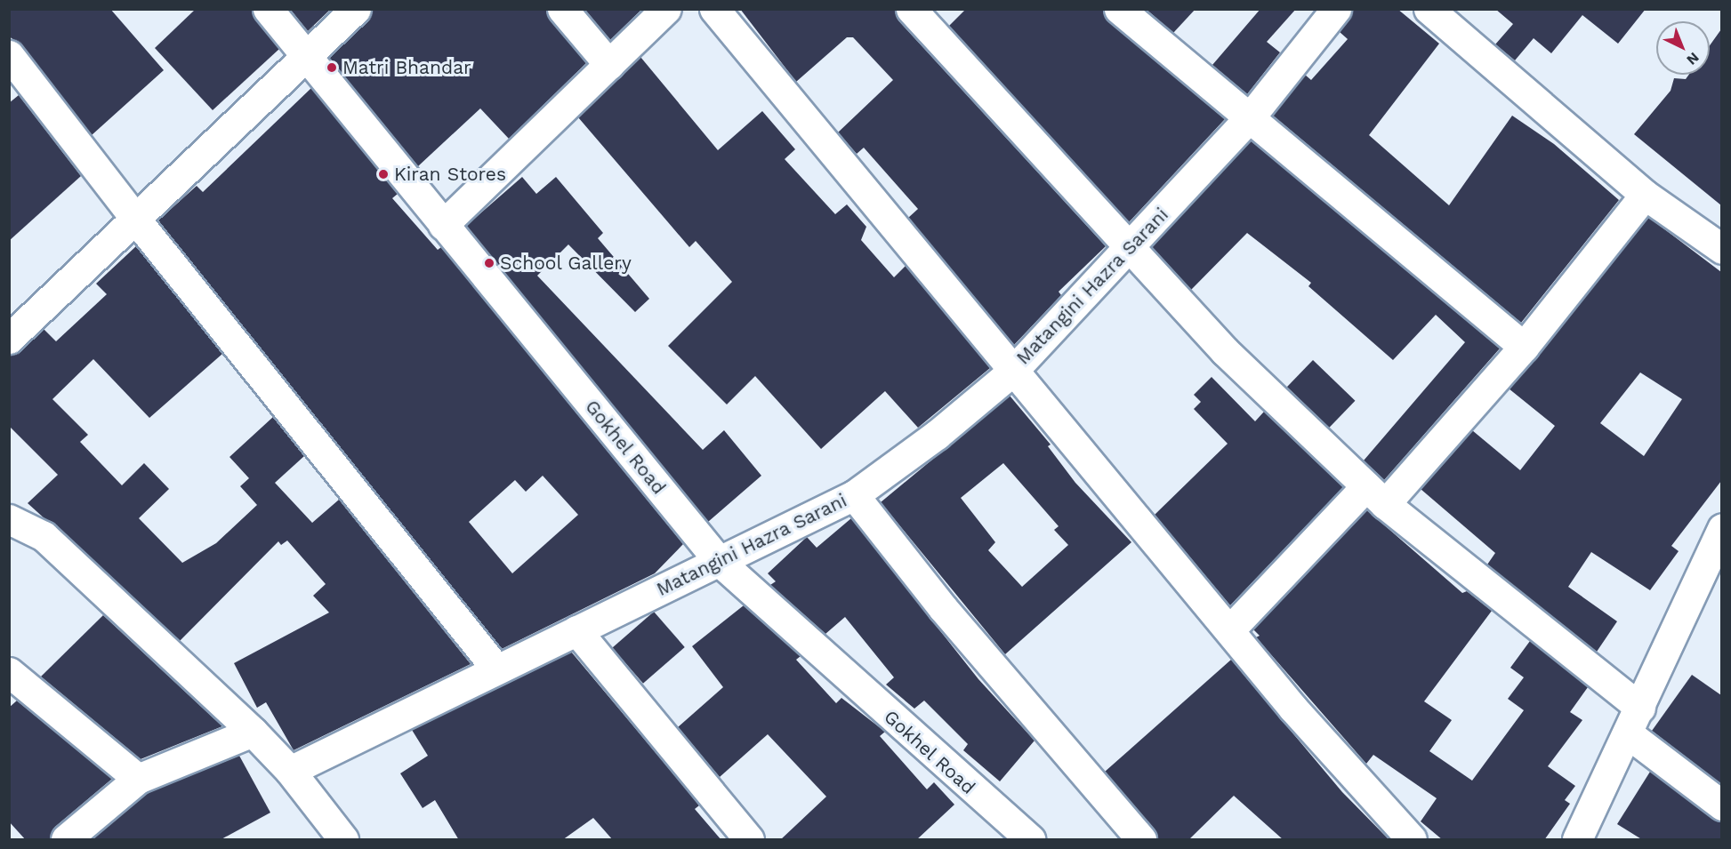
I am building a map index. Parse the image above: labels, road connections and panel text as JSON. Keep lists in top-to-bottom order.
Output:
{
  "streets": {
    "street": ["Matangini Hazra Sarani", "Gokhel Road"]
  },
  "crossings": [
    ["Matangini Hazra Sarani", "Gokhel Road"]
  ],
  "places": ["Matri Bhandar", "Kiran Stores", "School Gallery"],
  "north": "bottom right"
}
